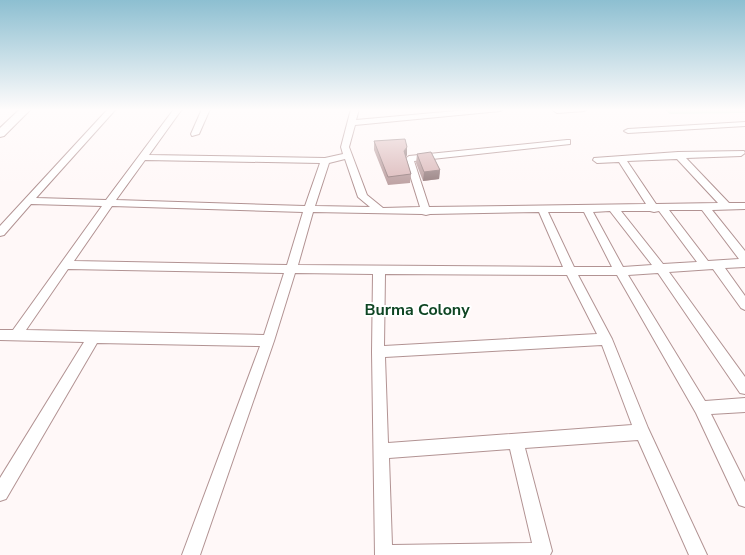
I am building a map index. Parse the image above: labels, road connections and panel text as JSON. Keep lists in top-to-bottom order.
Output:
{
  "districts": ["Burma Colony"]
}
